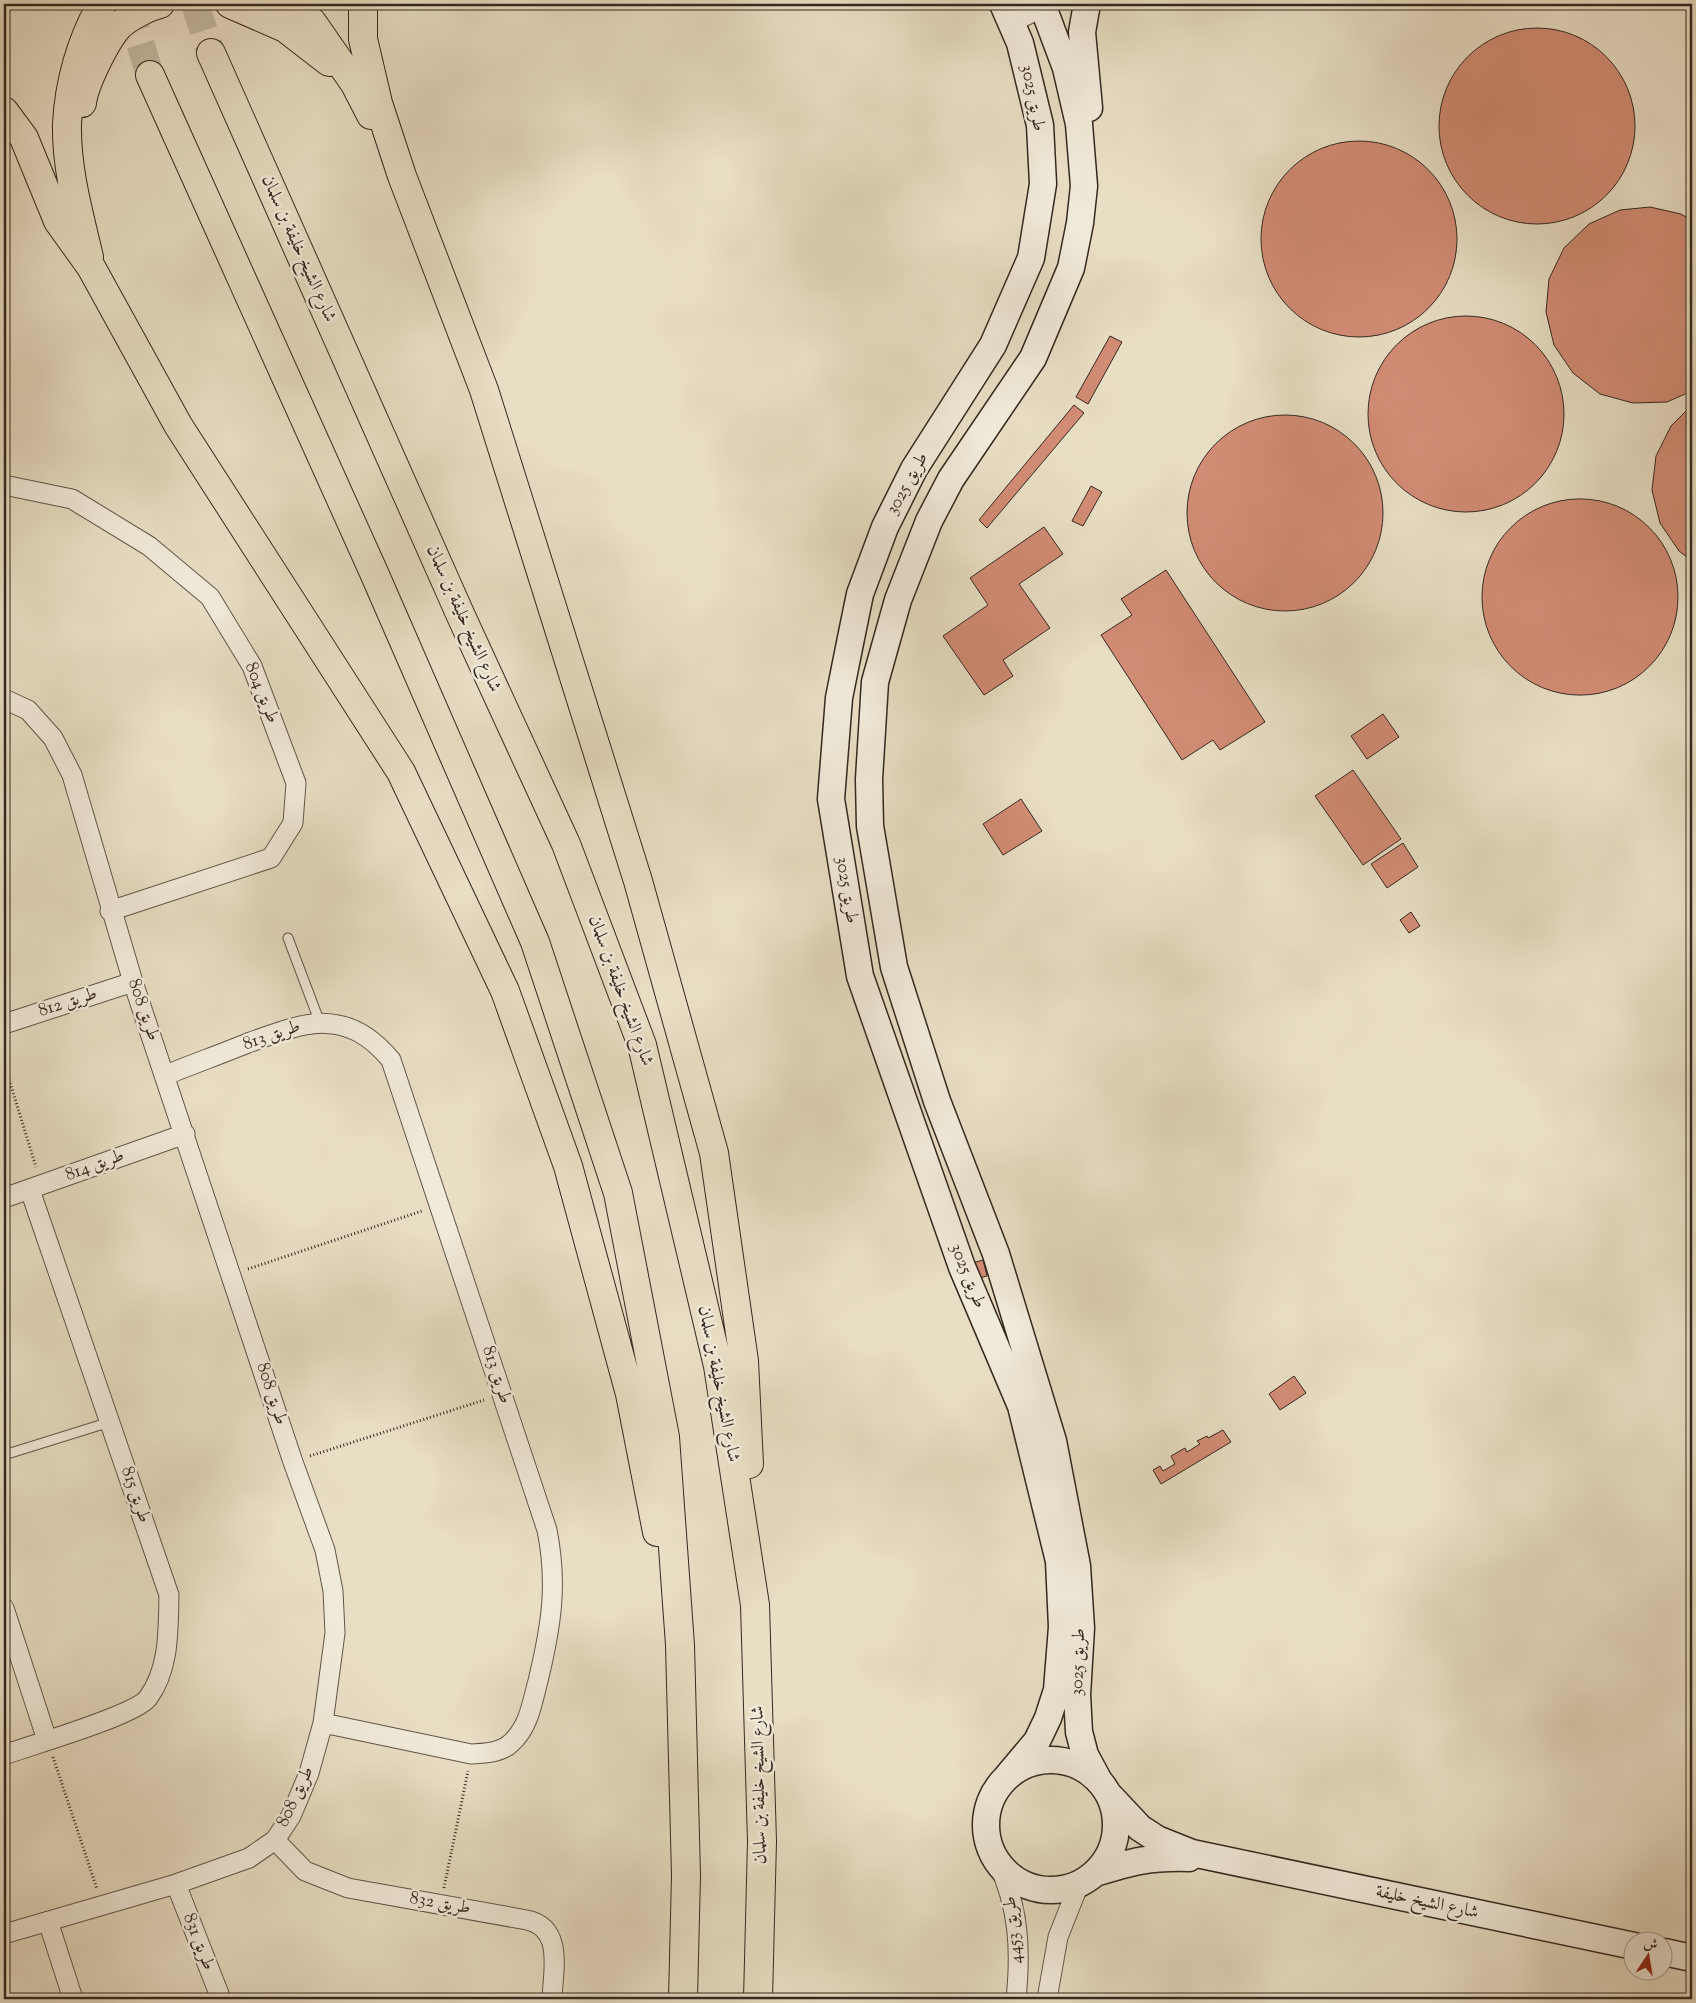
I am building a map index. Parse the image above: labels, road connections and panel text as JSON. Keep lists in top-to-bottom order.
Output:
{
  "streets": {
    "highway": ["شارع الشيخ خليفة بن سلمان"],
    "street": [
      "طريق 3025",
      "طريق 804",
      "طريق 812",
      "طريق 808",
      "طريق 813",
      "طريق 814",
      "طريق 815",
      "شارع الشيخ خليفة",
      "طريق 832",
      "طريق 4453",
      "طريق 831"
    ]
  },
  "crossings": [
    ["طريق 3025", "شارع الشيخ خليفة"],
    ["طريق 3025", "طريق 4453"],
    ["طريق 804", "طريق 808"],
    ["طريق 812", "طريق 808"],
    ["طريق 808", "طريق 813"],
    ["طريق 808", "طريق 814"],
    ["طريق 808", "طريق 832"],
    ["طريق 808", "طريق 831"],
    ["طريق 814", "طريق 815"],
    ["شارع الشيخ خليفة", "طريق 4453"]
  ],
  "north": "top"
}
